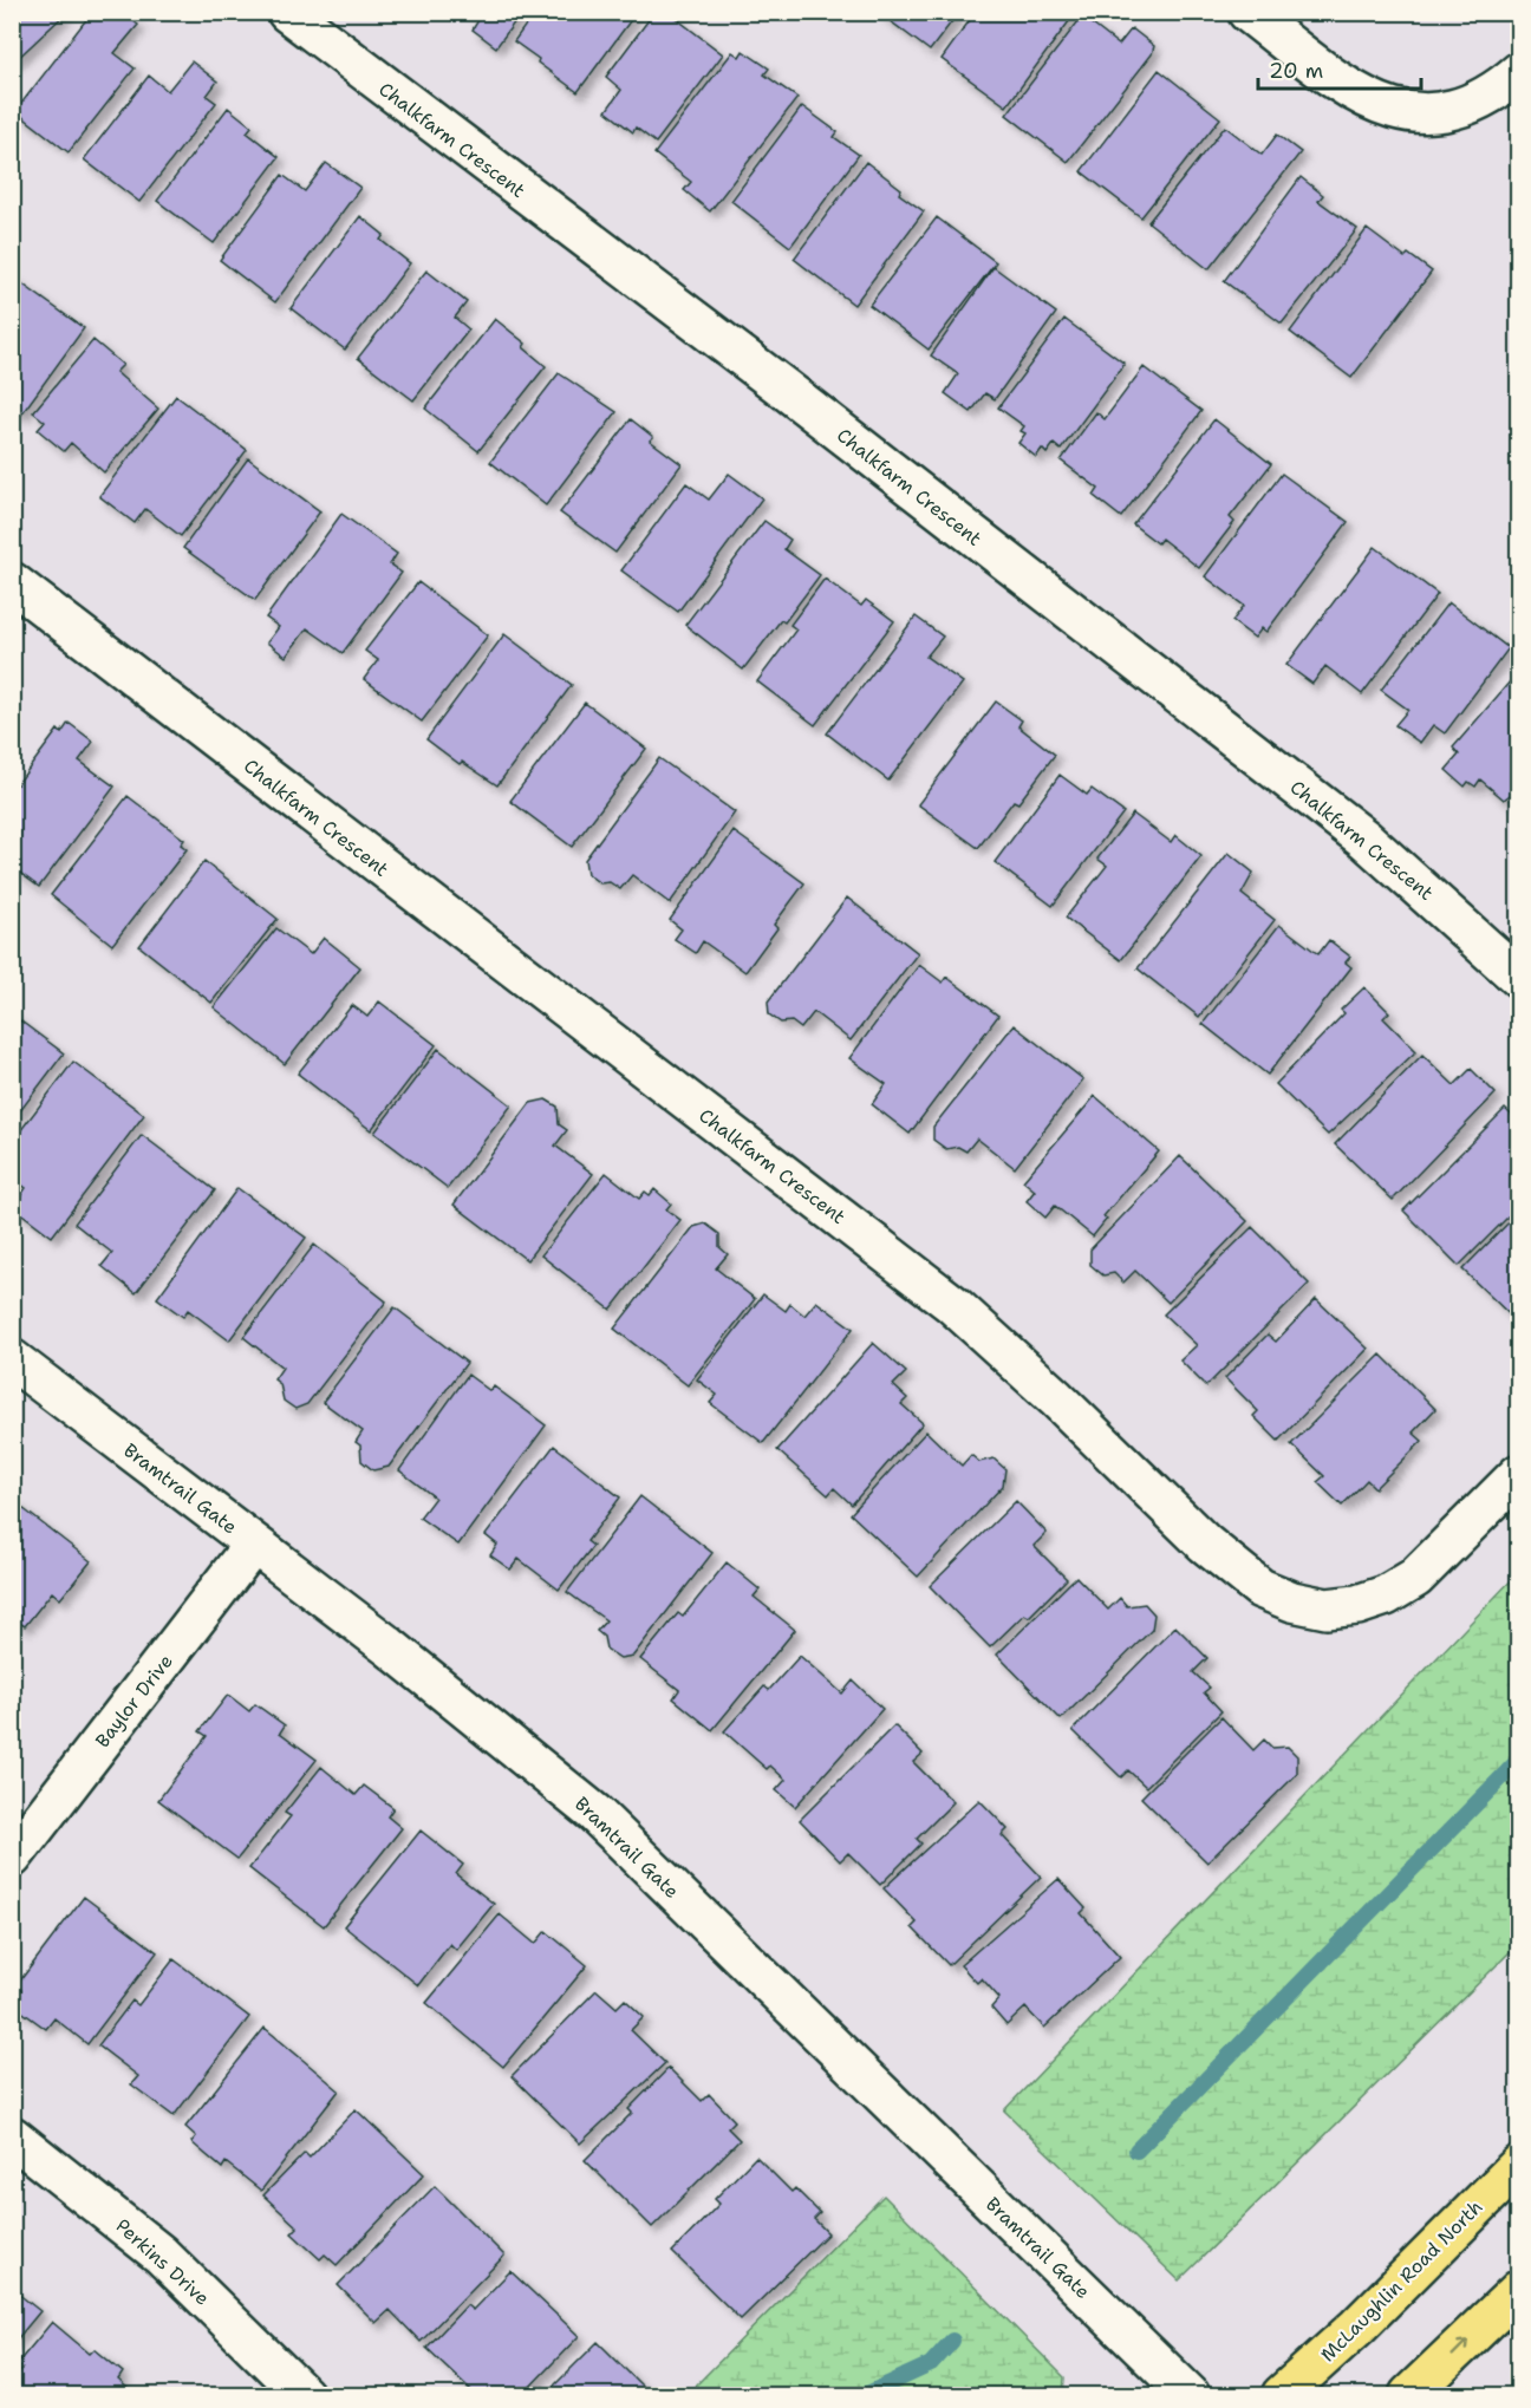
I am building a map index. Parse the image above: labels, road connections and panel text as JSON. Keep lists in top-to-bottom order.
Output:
{
  "streets": {
    "main road": ["McLaughlin Road North"],
    "street": [
      "Chalkfarm Crescent",
      "Bramtrail Gate",
      "Baylor Drive",
      "Perkins Drive"
    ]
  },
  "crossings": [
    ["Bramtrail Gate", "Baylor Drive"]
  ],
  "scale_bar": "20 m"
}
